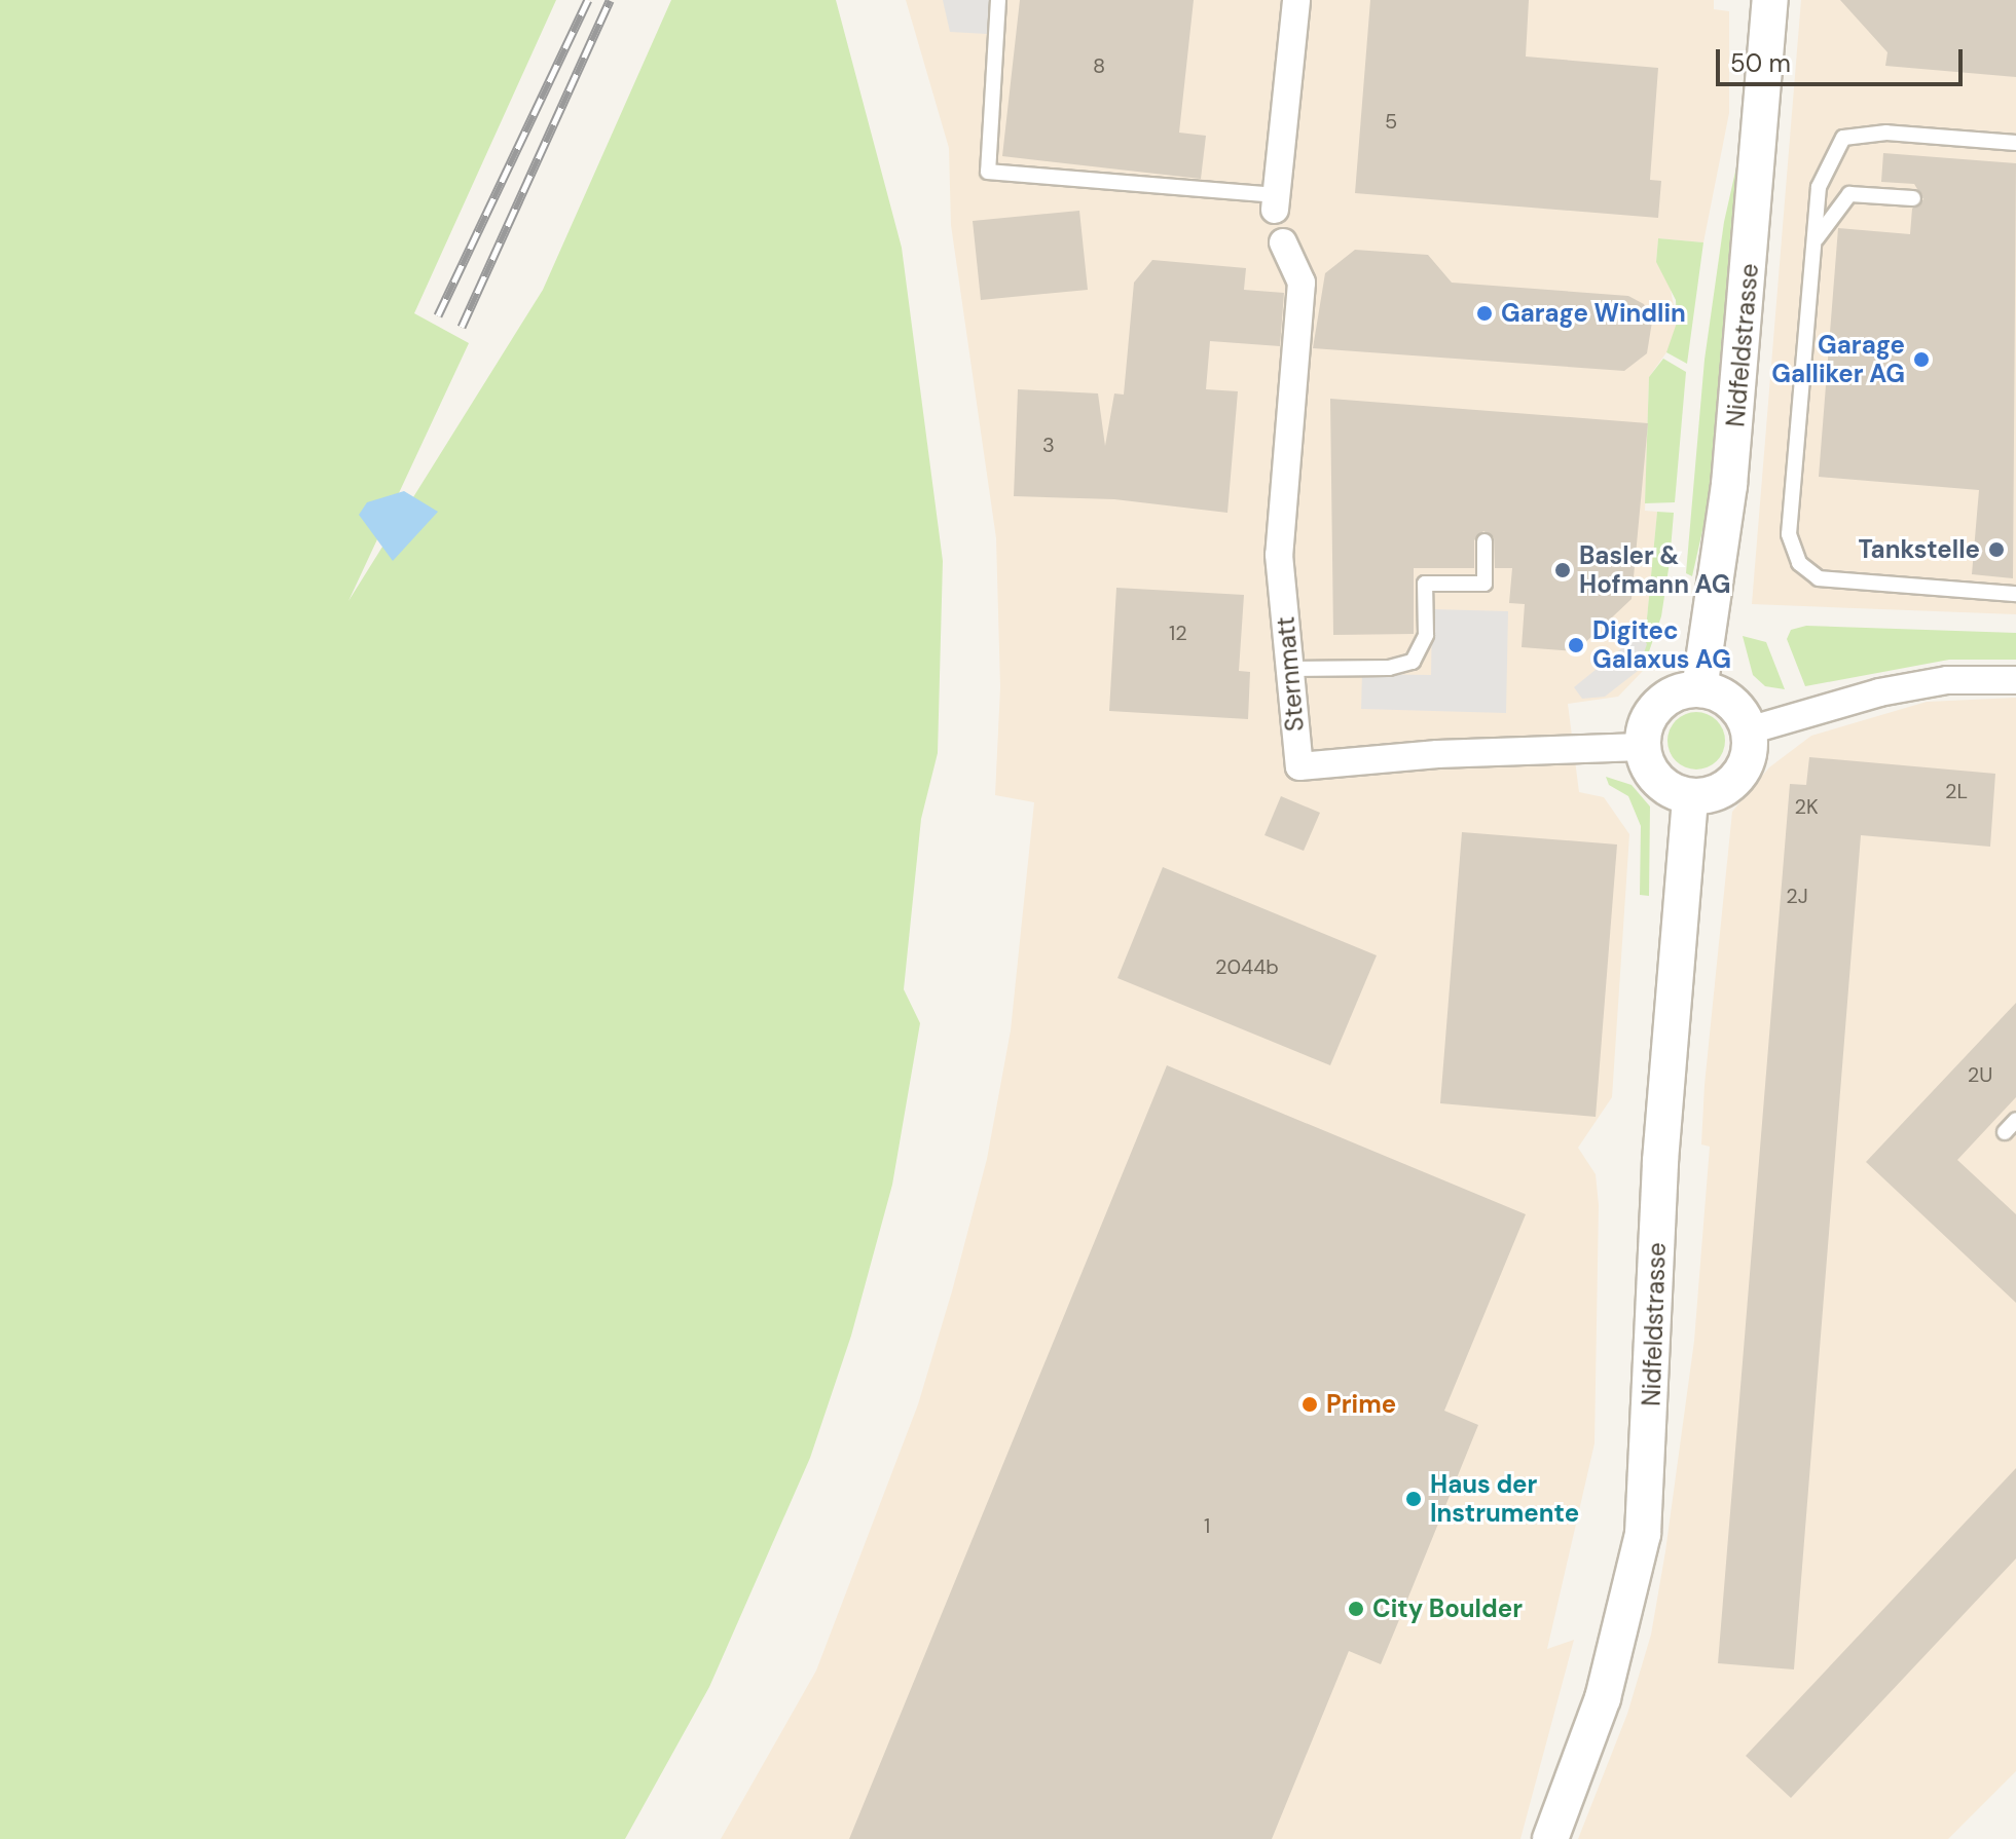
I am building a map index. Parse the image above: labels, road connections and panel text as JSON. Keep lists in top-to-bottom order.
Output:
{
  "streets": {
    "street": ["Nidfeldstrasse", "Sternmatt"]
  },
  "crossings": [
    ["Nidfeldstrasse", "Sternmatt"]
  ],
  "places": [
    "Garage Windlin",
    "Garage Galliker AG",
    "Tankstelle",
    "Basler & Hofmann AG",
    "Digitec Galaxus AG",
    "Prime",
    "Haus der Instrumente",
    "City Boulder"
  ],
  "house_numbers": [
    "8",
    "5",
    "3",
    "12",
    "2L",
    "2K",
    "2J",
    "2044b",
    "2U",
    "1"
  ],
  "scale_bar": "50 m"
}
